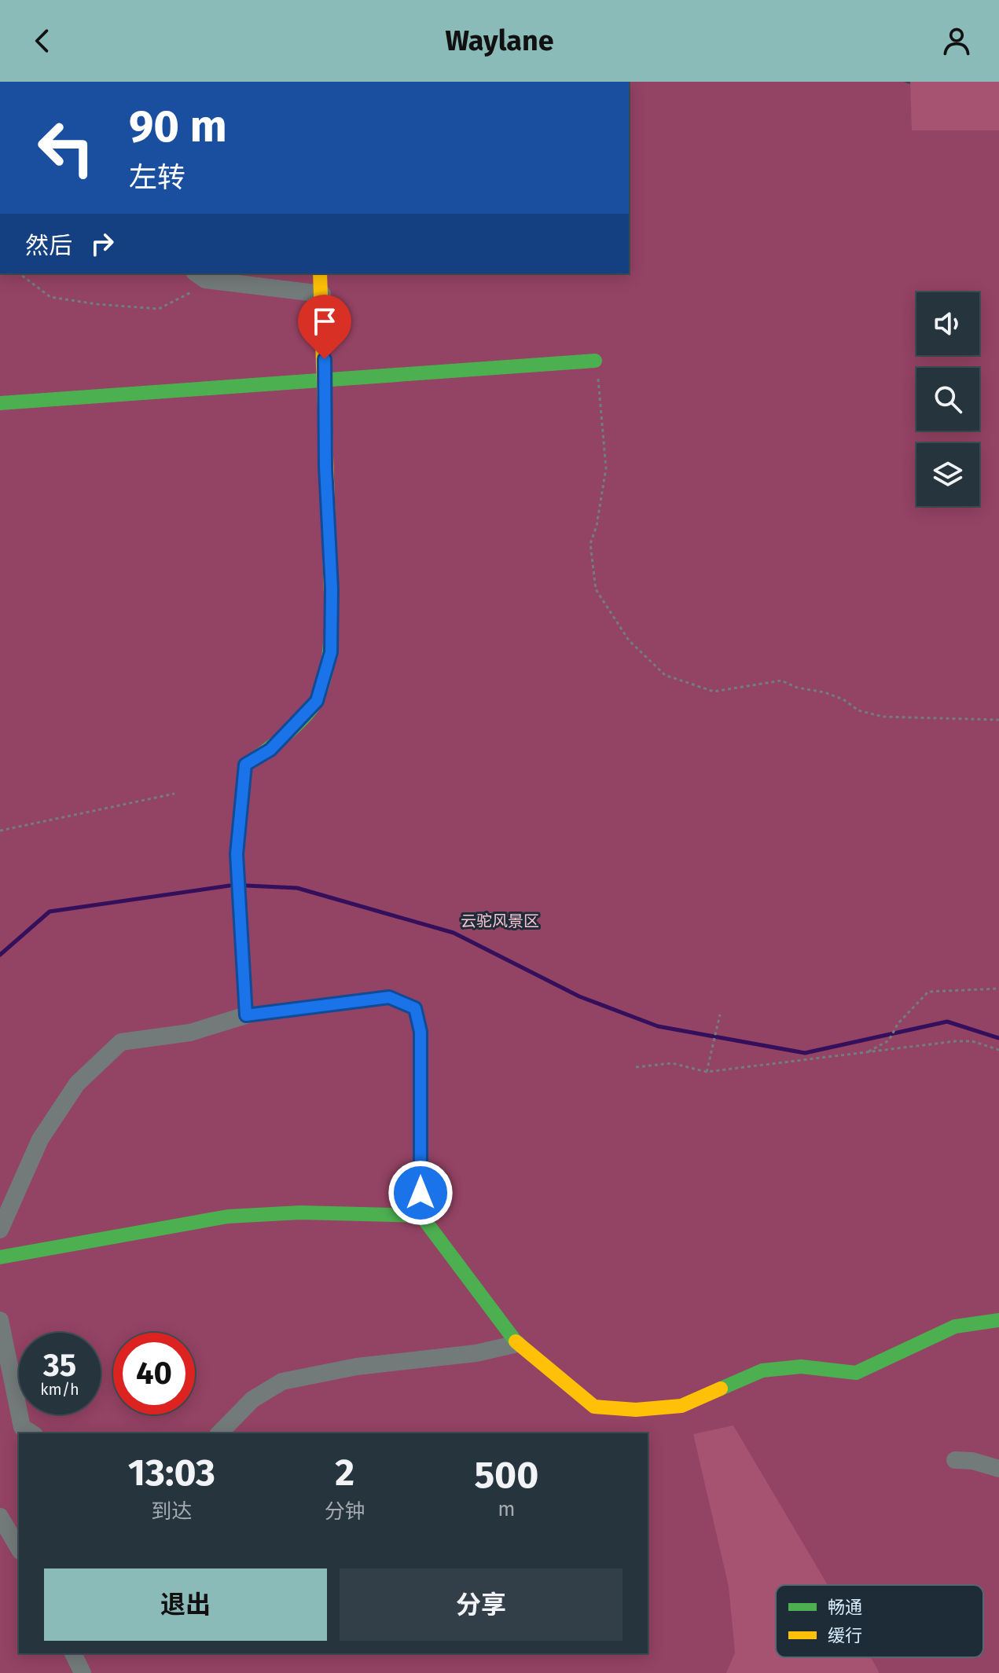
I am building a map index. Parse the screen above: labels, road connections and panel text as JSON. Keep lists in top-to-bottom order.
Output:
{
  "parks": ["云驼风景区"],
  "legend": ["畅通", "缓行"],
  "page": {
    "header": "Waylane",
    "turn": ["90 m", "左转"],
    "then": "然后",
    "speed": "35 km/h",
    "limit": "40",
    "eta": [
      "13:03",
      "到达",
      "2",
      "分钟",
      "500",
      "m"
    ],
    "buttons": ["退出", "分享"]
  }
}
